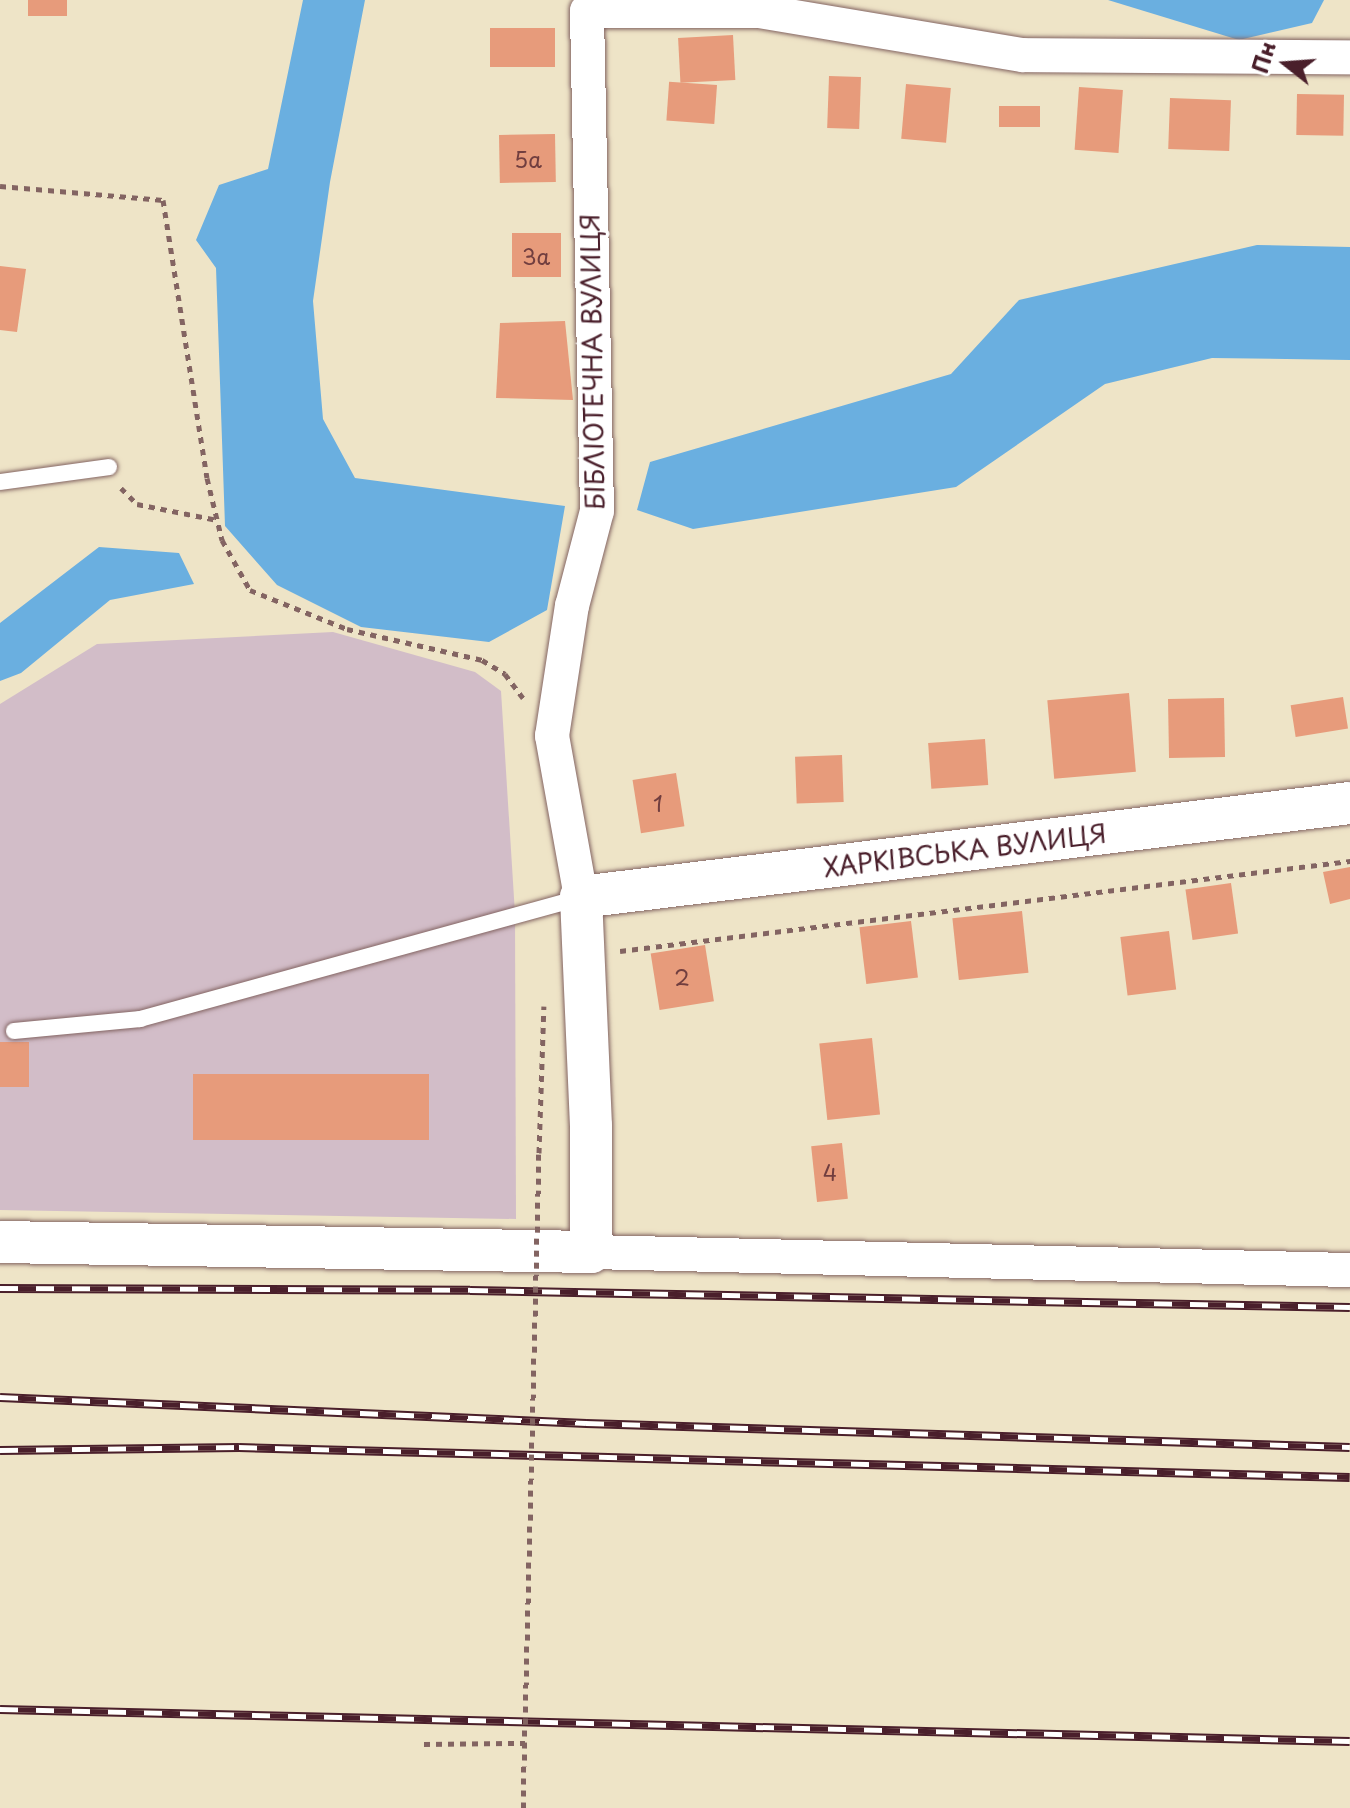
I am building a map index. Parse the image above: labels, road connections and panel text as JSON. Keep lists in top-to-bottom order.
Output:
{
  "streets": {
    "street": ["БІБЛІОТЕЧНА ВУЛИЦЯ", "ХАРКІВСЬКА ВУЛИЦЯ"]
  },
  "crossings": [
    ["БІБЛІОТЕЧНА ВУЛИЦЯ", "ХАРКІВСЬКА ВУЛИЦЯ"]
  ],
  "house_numbers": [
    "5а",
    "3а",
    "1",
    "2",
    "4"
  ],
  "north": "left"
}
